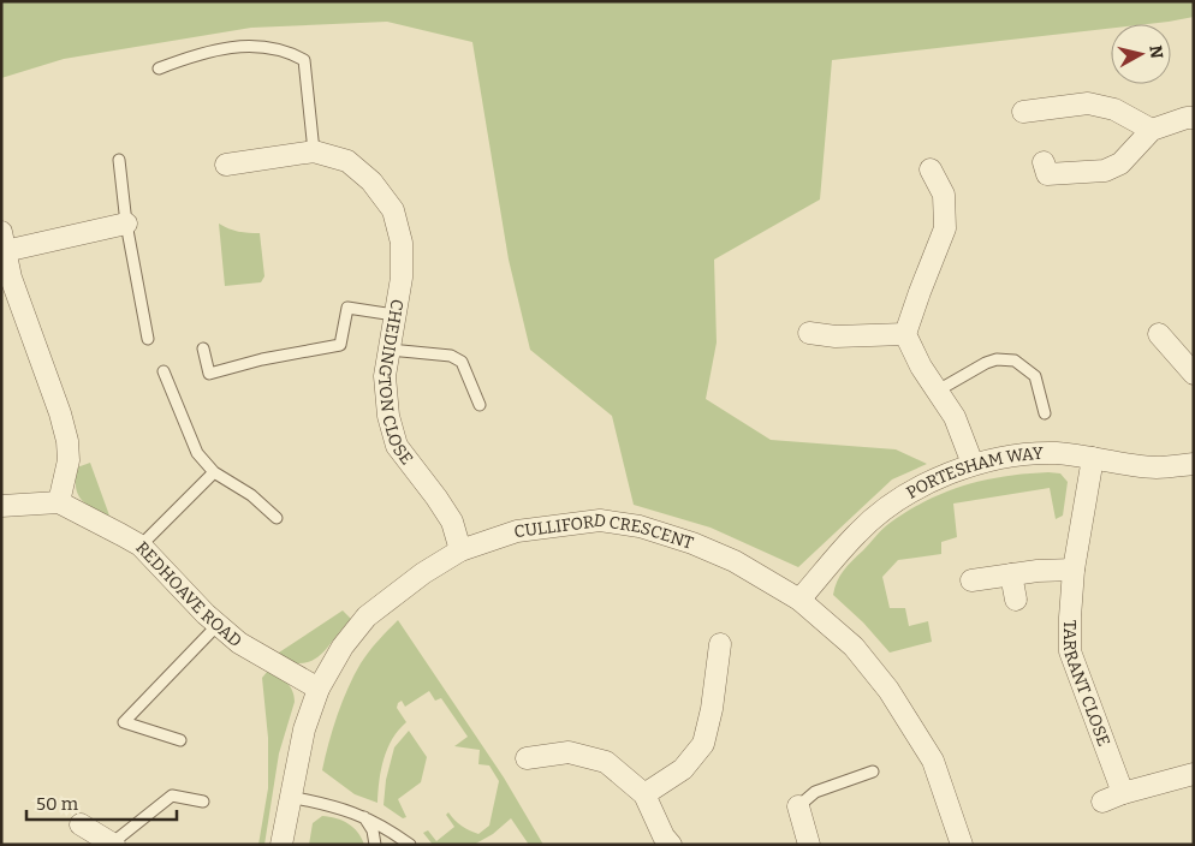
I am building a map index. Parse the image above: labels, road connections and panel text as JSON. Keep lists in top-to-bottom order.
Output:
{
  "streets": {
    "street": [
      "CHEDINGTON CLOSE",
      "PORTESHAM WAY",
      "CULLIFORD CRESCENT",
      "REDHOAVE ROAD",
      "TARRANT CLOSE"
    ]
  },
  "crossings": [
    ["CHEDINGTON CLOSE", "CULLIFORD CRESCENT"],
    ["PORTESHAM WAY", "CULLIFORD CRESCENT"],
    ["PORTESHAM WAY", "TARRANT CLOSE"],
    ["CULLIFORD CRESCENT", "REDHOAVE ROAD"]
  ],
  "scale_bar": "50 m",
  "north": "right"
}
